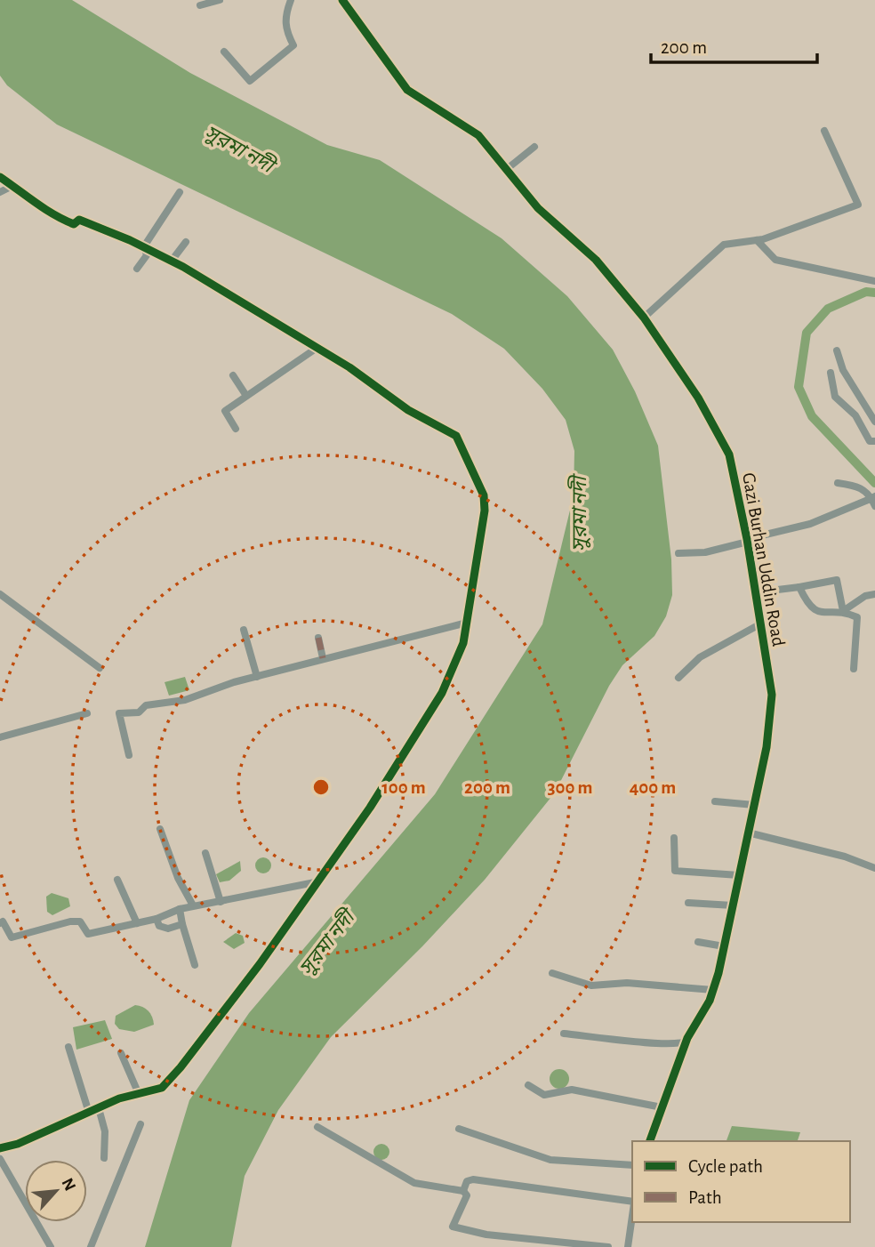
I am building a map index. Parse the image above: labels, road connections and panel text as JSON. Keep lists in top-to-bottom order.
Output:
{
  "streets": {
    "street": ["Gazi Burhan Uddin Road"]
  },
  "water": ["সুরমা নদী"],
  "legend": ["Cycle path", "Path"],
  "scale_bar": "200 m",
  "north": "top right",
  "rings": [
    "100 m",
    "200 m",
    "300 m",
    "400 m"
  ]
}
